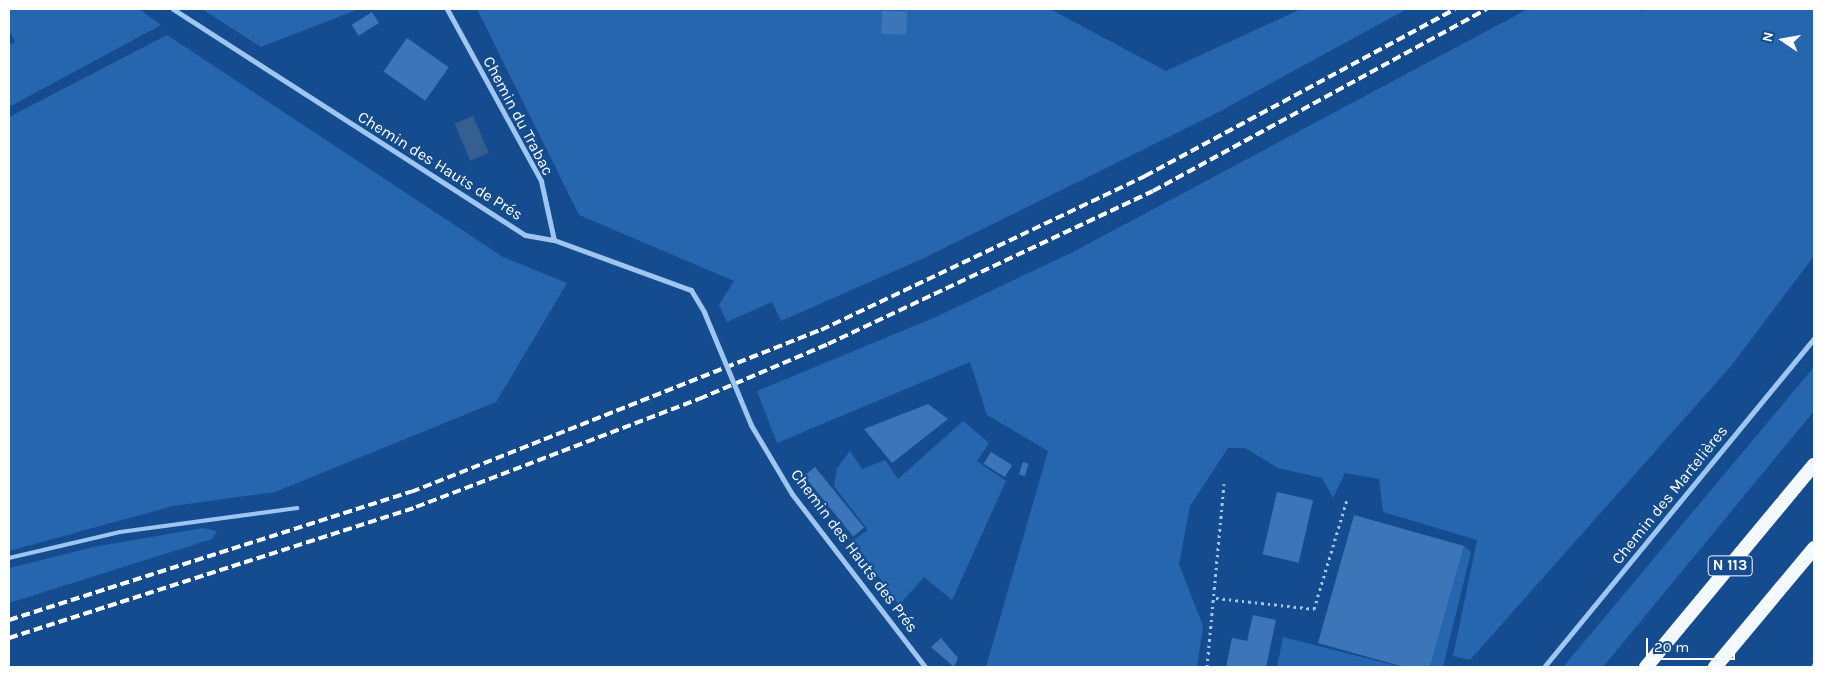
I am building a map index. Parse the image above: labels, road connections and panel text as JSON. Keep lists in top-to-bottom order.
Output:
{
  "streets": {
    "highway": ["N 113"],
    "street": [
      "Chemin du Trabac",
      "Chemin des Hauts de Prés",
      "Chemin des Martelières",
      "Chemin des Hauts des Prés"
    ]
  },
  "crossings": [
    ["Chemin du Trabac", "Chemin des Hauts de Prés"],
    ["Chemin des Hauts de Prés", "Chemin des Hauts des Prés"]
  ],
  "scale_bar": "20 m",
  "north": "left"
}
